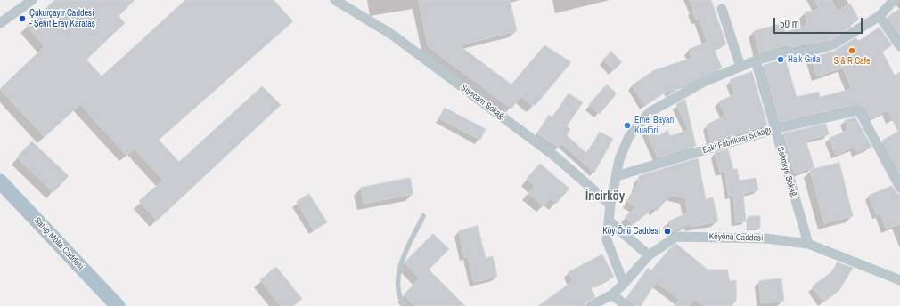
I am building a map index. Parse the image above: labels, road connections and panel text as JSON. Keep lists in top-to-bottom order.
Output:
{
  "streets": {
    "main road": ["Sahip Molla Caddesi"],
    "street": [
      "Şişecam Sokağı",
      "Eski Fabrikası Sokağı",
      "Selimiye Sokağı",
      "Köyönü Caddesi"
    ]
  },
  "crossings": [
    ["Eski Fabrikası Sokağı", "Selimiye Sokağı"],
    ["Selimiye Sokağı", "Köyönü Caddesi"]
  ],
  "districts": ["İncirköy"],
  "places": [
    "Çukurçayır Caddesi - Şehit Eray Karataş",
    "S & R Cafe",
    "Halk Gıda",
    "Emel Bayan Kuaförü",
    "Köy Önü Caddesi"
  ],
  "scale_bar": "50 m"
}
